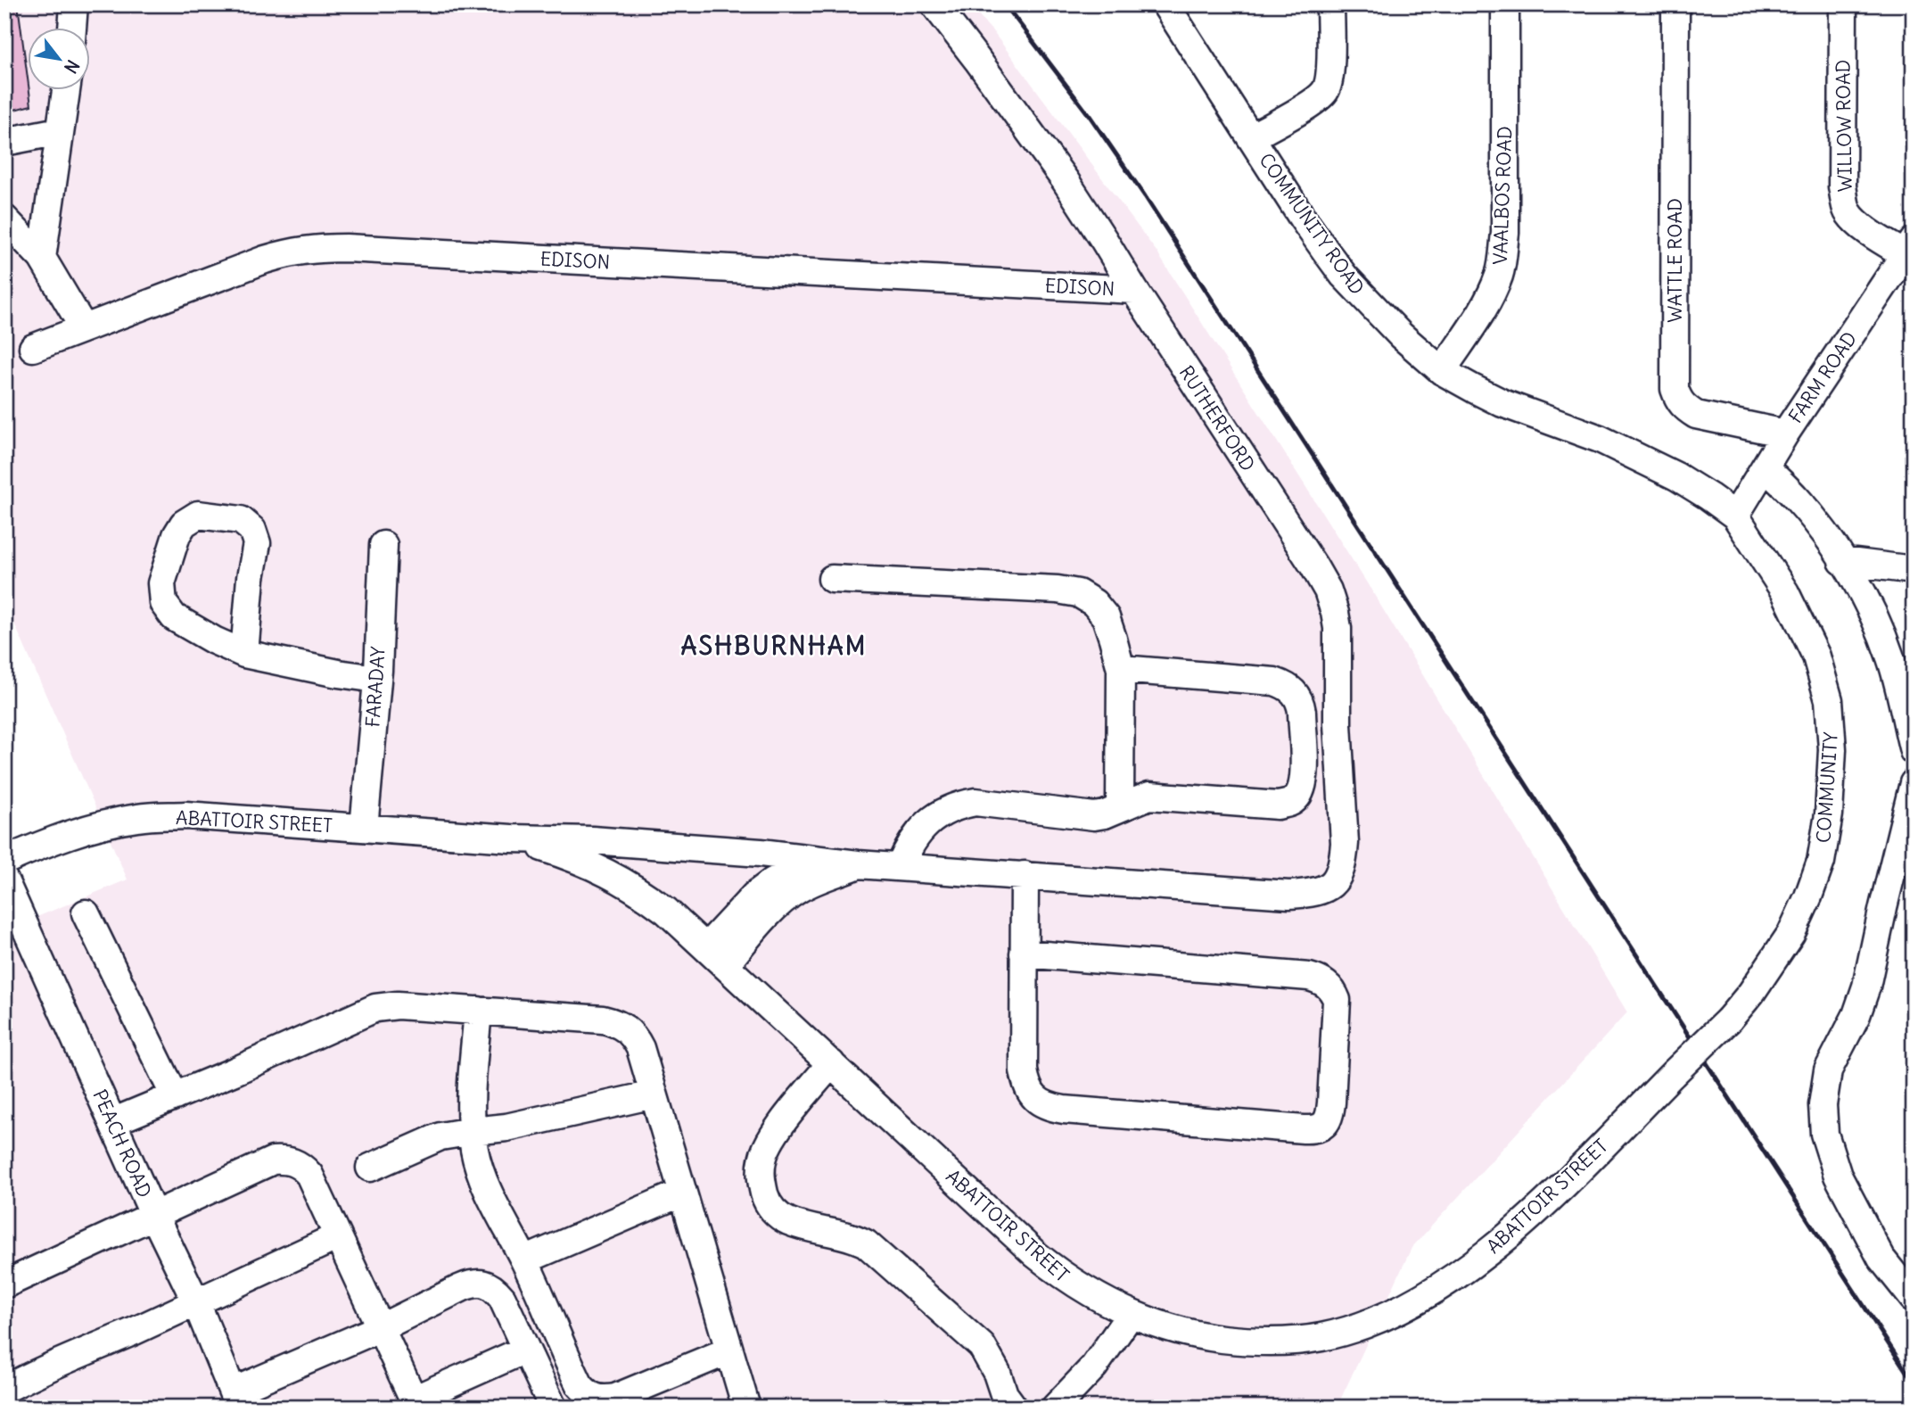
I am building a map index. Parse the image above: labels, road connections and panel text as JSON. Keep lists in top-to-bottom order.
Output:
{
  "streets": {
    "street": [
      "WILLOW ROAD",
      "VAALBOS ROAD",
      "COMMUNITY ROAD",
      "EDISON",
      "WATTLE ROAD",
      "FARM ROAD",
      "RUTHERFORD",
      "FARADAY",
      "COMMUNITY",
      "ABATTOIR STREET",
      "PEACH ROAD"
    ]
  },
  "crossings": [
    ["WILLOW ROAD", "FARM ROAD"],
    ["VAALBOS ROAD", "COMMUNITY ROAD"],
    ["COMMUNITY ROAD", "FARM ROAD"],
    ["COMMUNITY ROAD", "COMMUNITY"],
    ["EDISON", "RUTHERFORD"],
    ["WATTLE ROAD", "FARM ROAD"],
    ["FARM ROAD", "COMMUNITY"],
    ["RUTHERFORD", "ABATTOIR STREET"],
    ["FARADAY", "ABATTOIR STREET"],
    ["COMMUNITY", "ABATTOIR STREET"]
  ],
  "districts": ["ASHBURNHAM"],
  "north": "bottom right"
}
